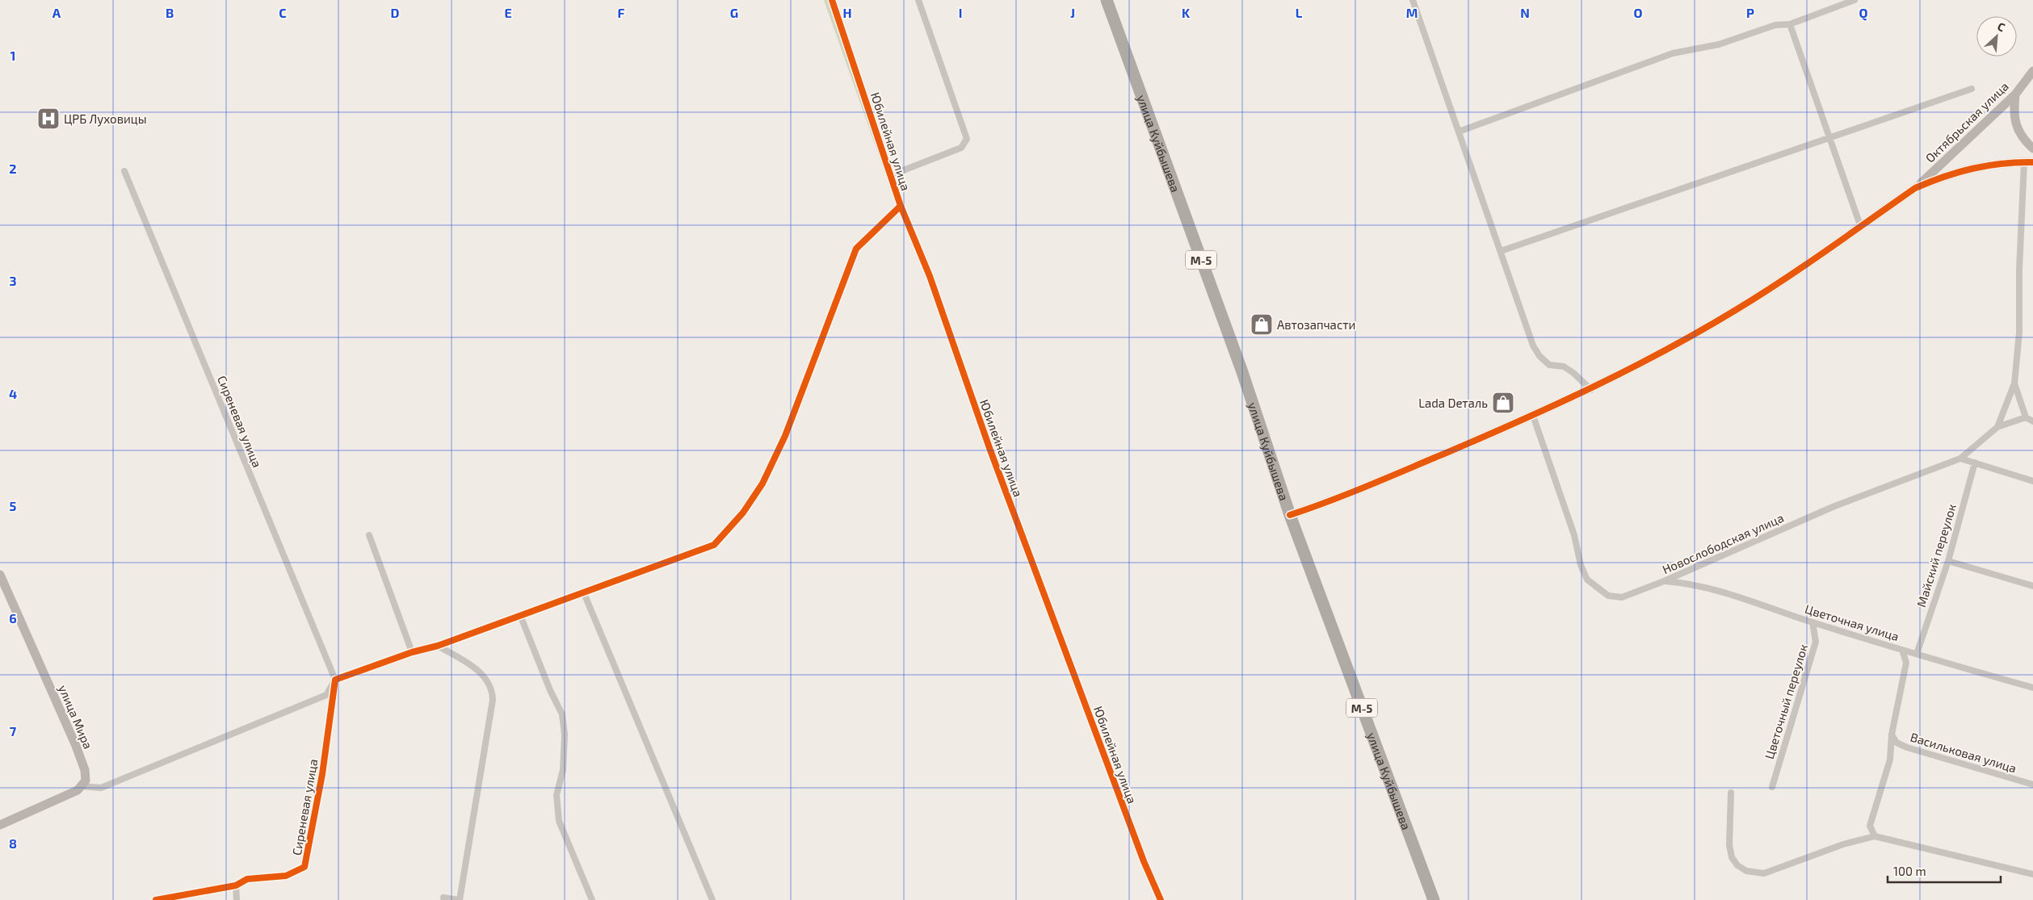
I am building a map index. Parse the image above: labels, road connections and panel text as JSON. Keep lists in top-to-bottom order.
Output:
{
  "streets": {
    "highway": ["улица Куйбышева", "М-5"],
    "street": [
      "Октябрьская улица",
      "Юбилейная улица",
      "Сиреневая улица",
      "Новослободская улица",
      "Майский переулок",
      "Цветочная улица",
      "Цветочный переулок",
      "улица Мира",
      "Васильковая улица"
    ]
  },
  "crossings": [
    ["Новослободская улица", "Цветочная улица"],
    ["Майский переулок", "Цветочная улица"],
    ["Цветочная улица", "Цветочный переулок"]
  ],
  "places": {
    "hospital": ["ЦРБ Луховицы"],
    "shop": ["Автозапчасти", "Lada Dеталь"]
  },
  "scale_bar": "100 m",
  "north": "top right",
  "grid": {
    "columns": [
      "A",
      "B",
      "C",
      "D",
      "E",
      "F",
      "G",
      "H",
      "I",
      "J",
      "K",
      "L",
      "M",
      "N",
      "O",
      "P",
      "Q"
    ],
    "rows": [
      "1",
      "2",
      "3",
      "4",
      "5",
      "6",
      "7",
      "8"
    ]
  }
}
